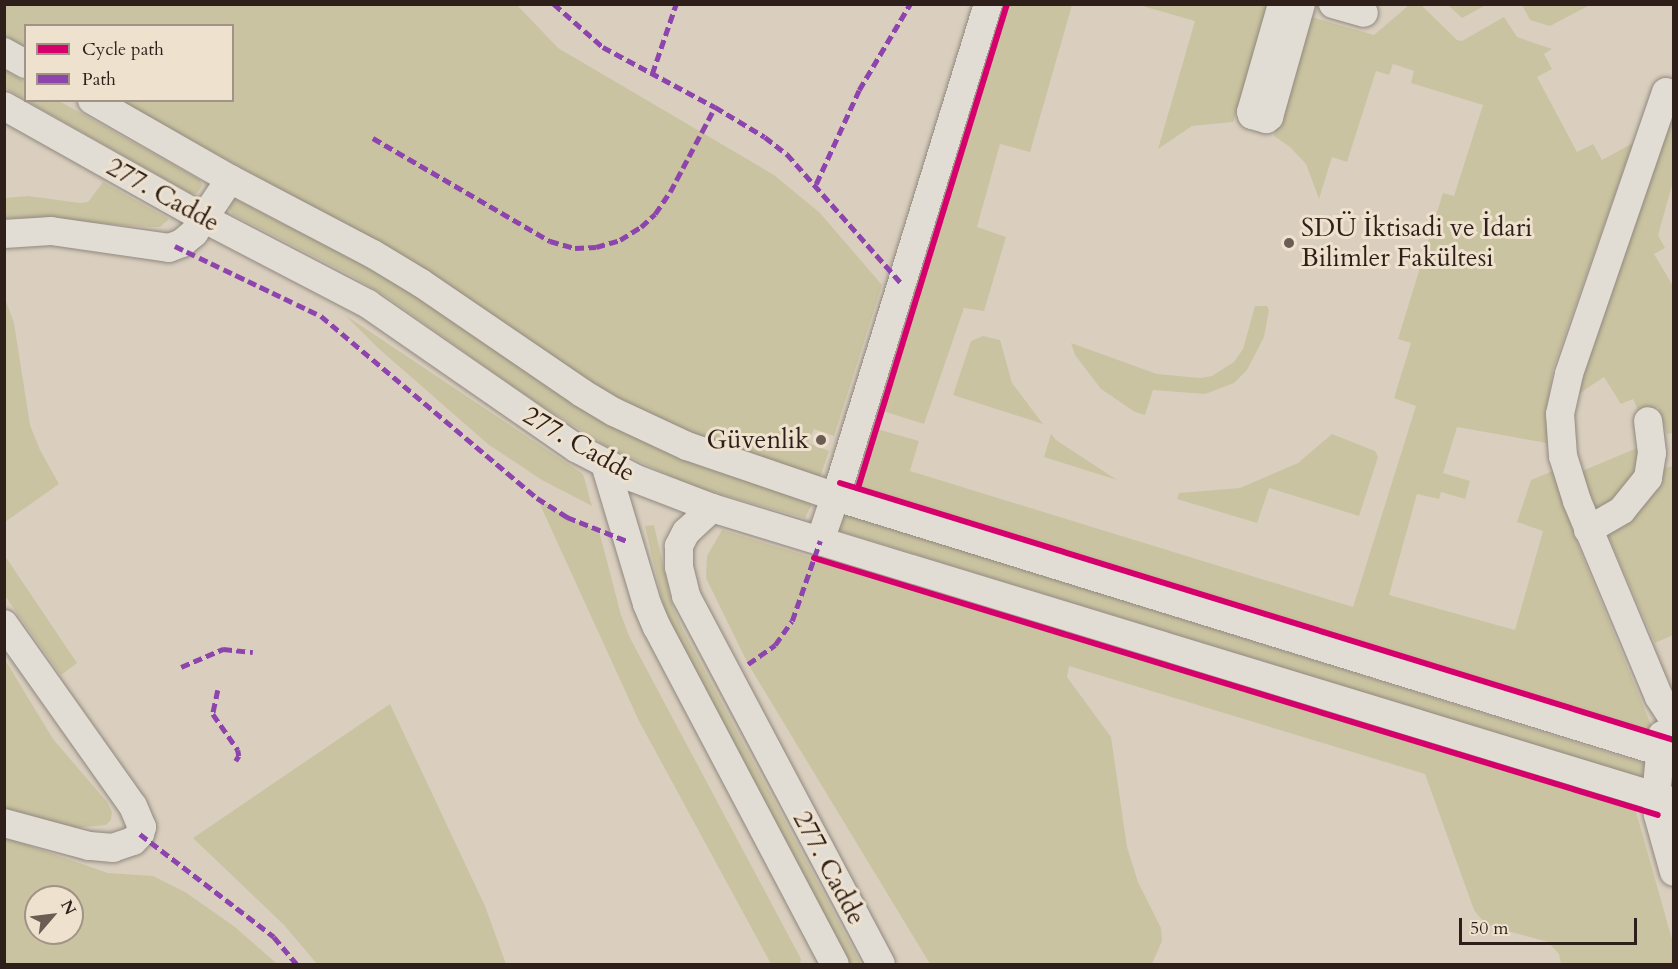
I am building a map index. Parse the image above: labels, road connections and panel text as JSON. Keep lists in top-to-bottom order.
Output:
{
  "streets": {
    "street": ["277. Cadde"]
  },
  "places": ["SDÜ İktisadi ve İdari Bilimler Fakültesi", "Güvenlik"],
  "legend": ["Cycle path", "Path"],
  "scale_bar": "50 m",
  "north": "top right"
}
